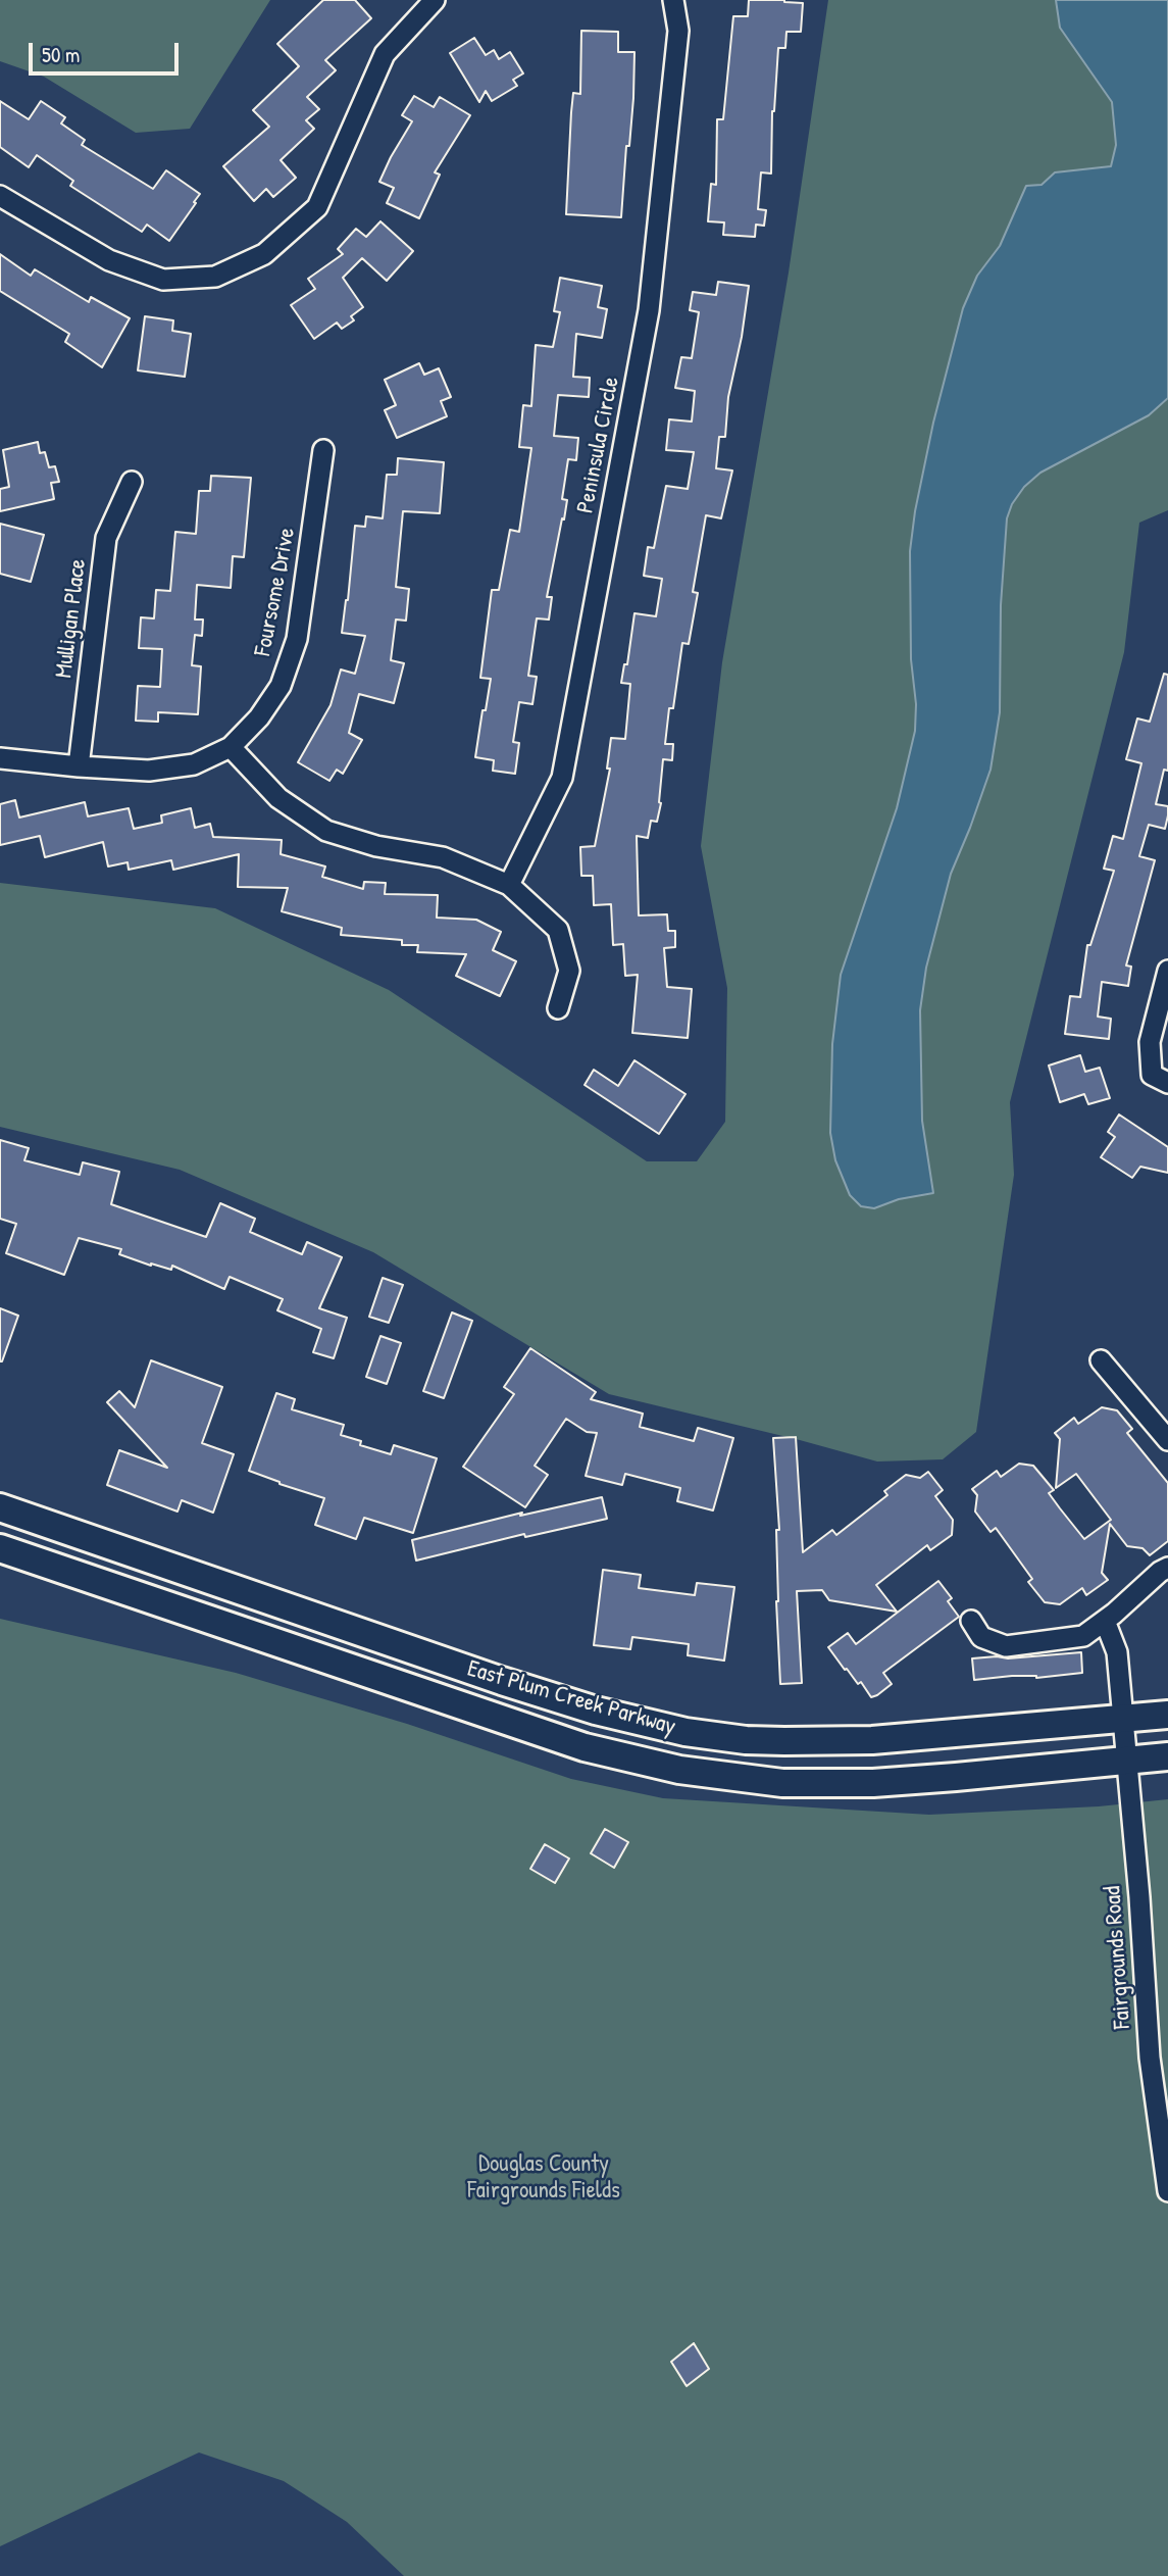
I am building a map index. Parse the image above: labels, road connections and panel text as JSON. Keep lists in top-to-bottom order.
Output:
{
  "streets": {
    "main road": ["East Plum Creek Parkway"],
    "street": [
      "Peninsula Circle",
      "Foursome Drive",
      "Mulligan Place",
      "Fairgrounds Road"
    ]
  },
  "crossings": [
    ["Foursome Drive", "Mulligan Place"],
    ["East Plum Creek Parkway", "Fairgrounds Road"]
  ],
  "parks": ["Douglas County Fairgrounds Fields"],
  "scale_bar": "50 m"
}
